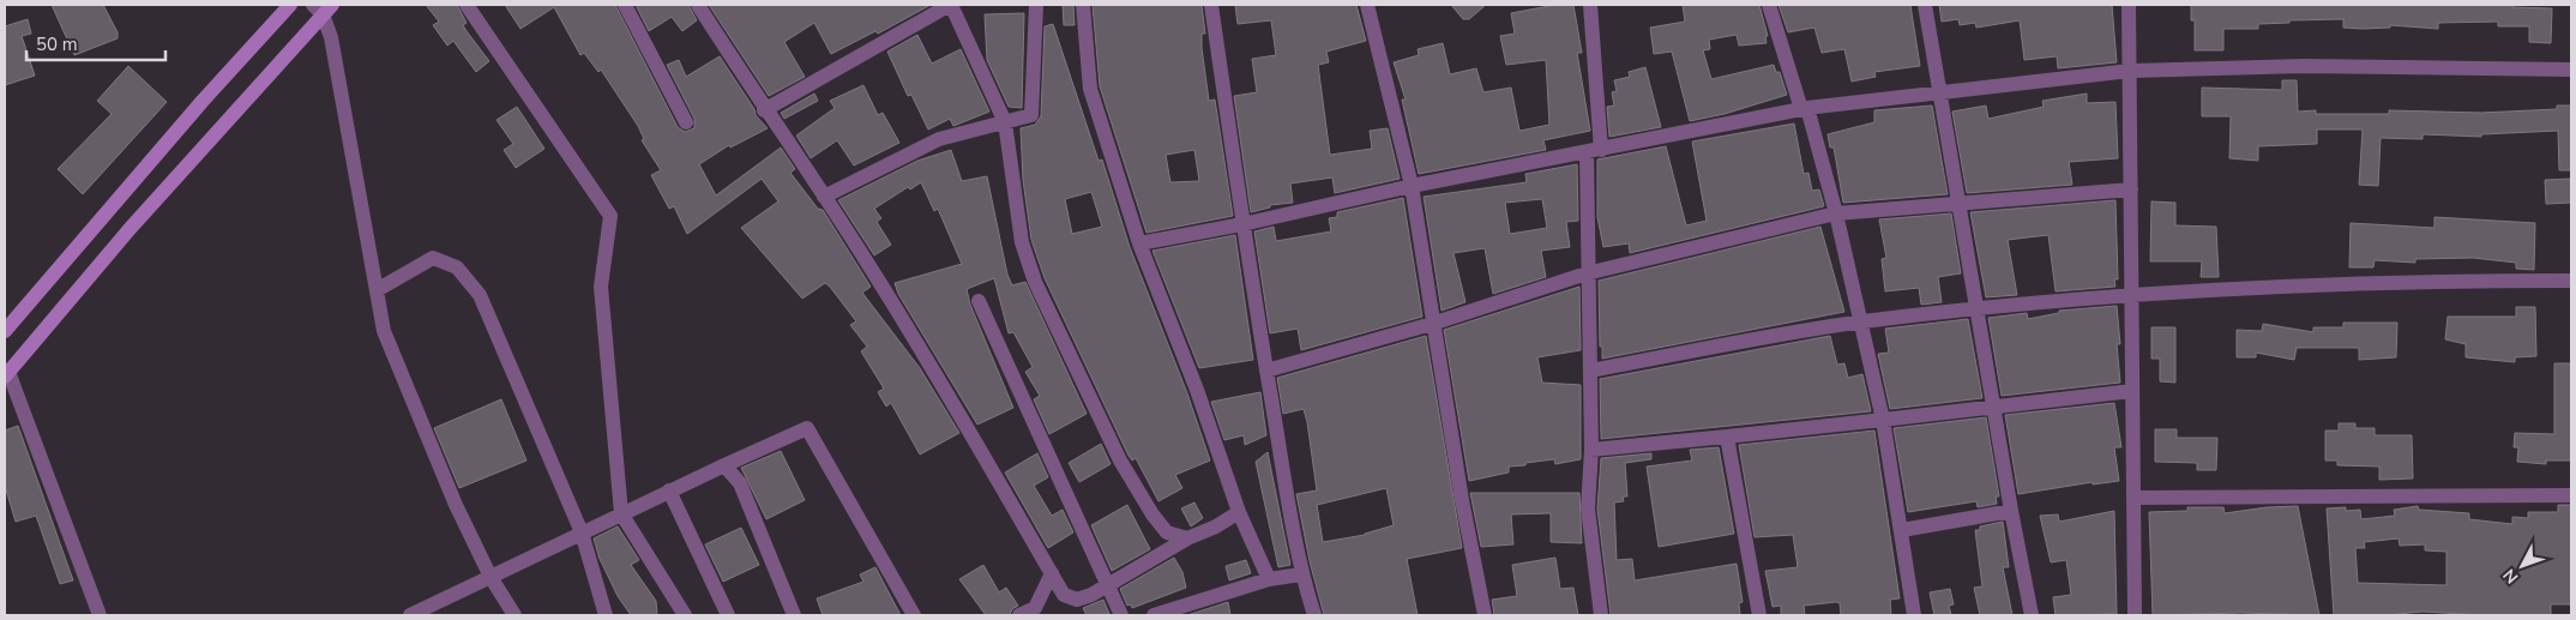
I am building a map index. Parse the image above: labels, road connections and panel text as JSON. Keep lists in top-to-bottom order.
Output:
{
  "scale_bar": "50 m",
  "north": "bottom left"
}
